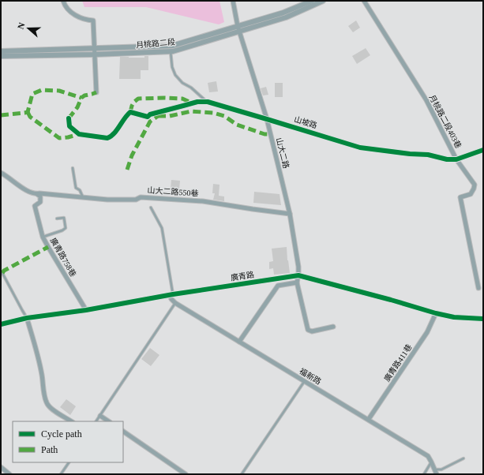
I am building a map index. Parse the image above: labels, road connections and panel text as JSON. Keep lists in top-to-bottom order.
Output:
{
  "streets": {
    "street": [
      "月桃路二段",
      "月桃路二段403巷",
      "山坡路",
      "山大二路",
      "山大二路550巷",
      "廣青路758巷",
      "廣青路",
      "廣青路411巷",
      "福新路"
    ]
  },
  "crossings": [
    ["月桃路二段", "山大二路"],
    ["月桃路二段403巷", "山坡路"],
    ["山坡路", "山大二路"],
    ["山大二路", "山大二路550巷"],
    ["山大二路", "廣青路"],
    ["山大二路550巷", "廣青路758巷"],
    ["廣青路758巷", "廣青路"],
    ["廣青路", "廣青路411巷"],
    ["廣青路", "福新路"],
    ["廣青路411巷", "福新路"]
  ],
  "legend": ["Cycle path", "Path"],
  "north": "left"
}
